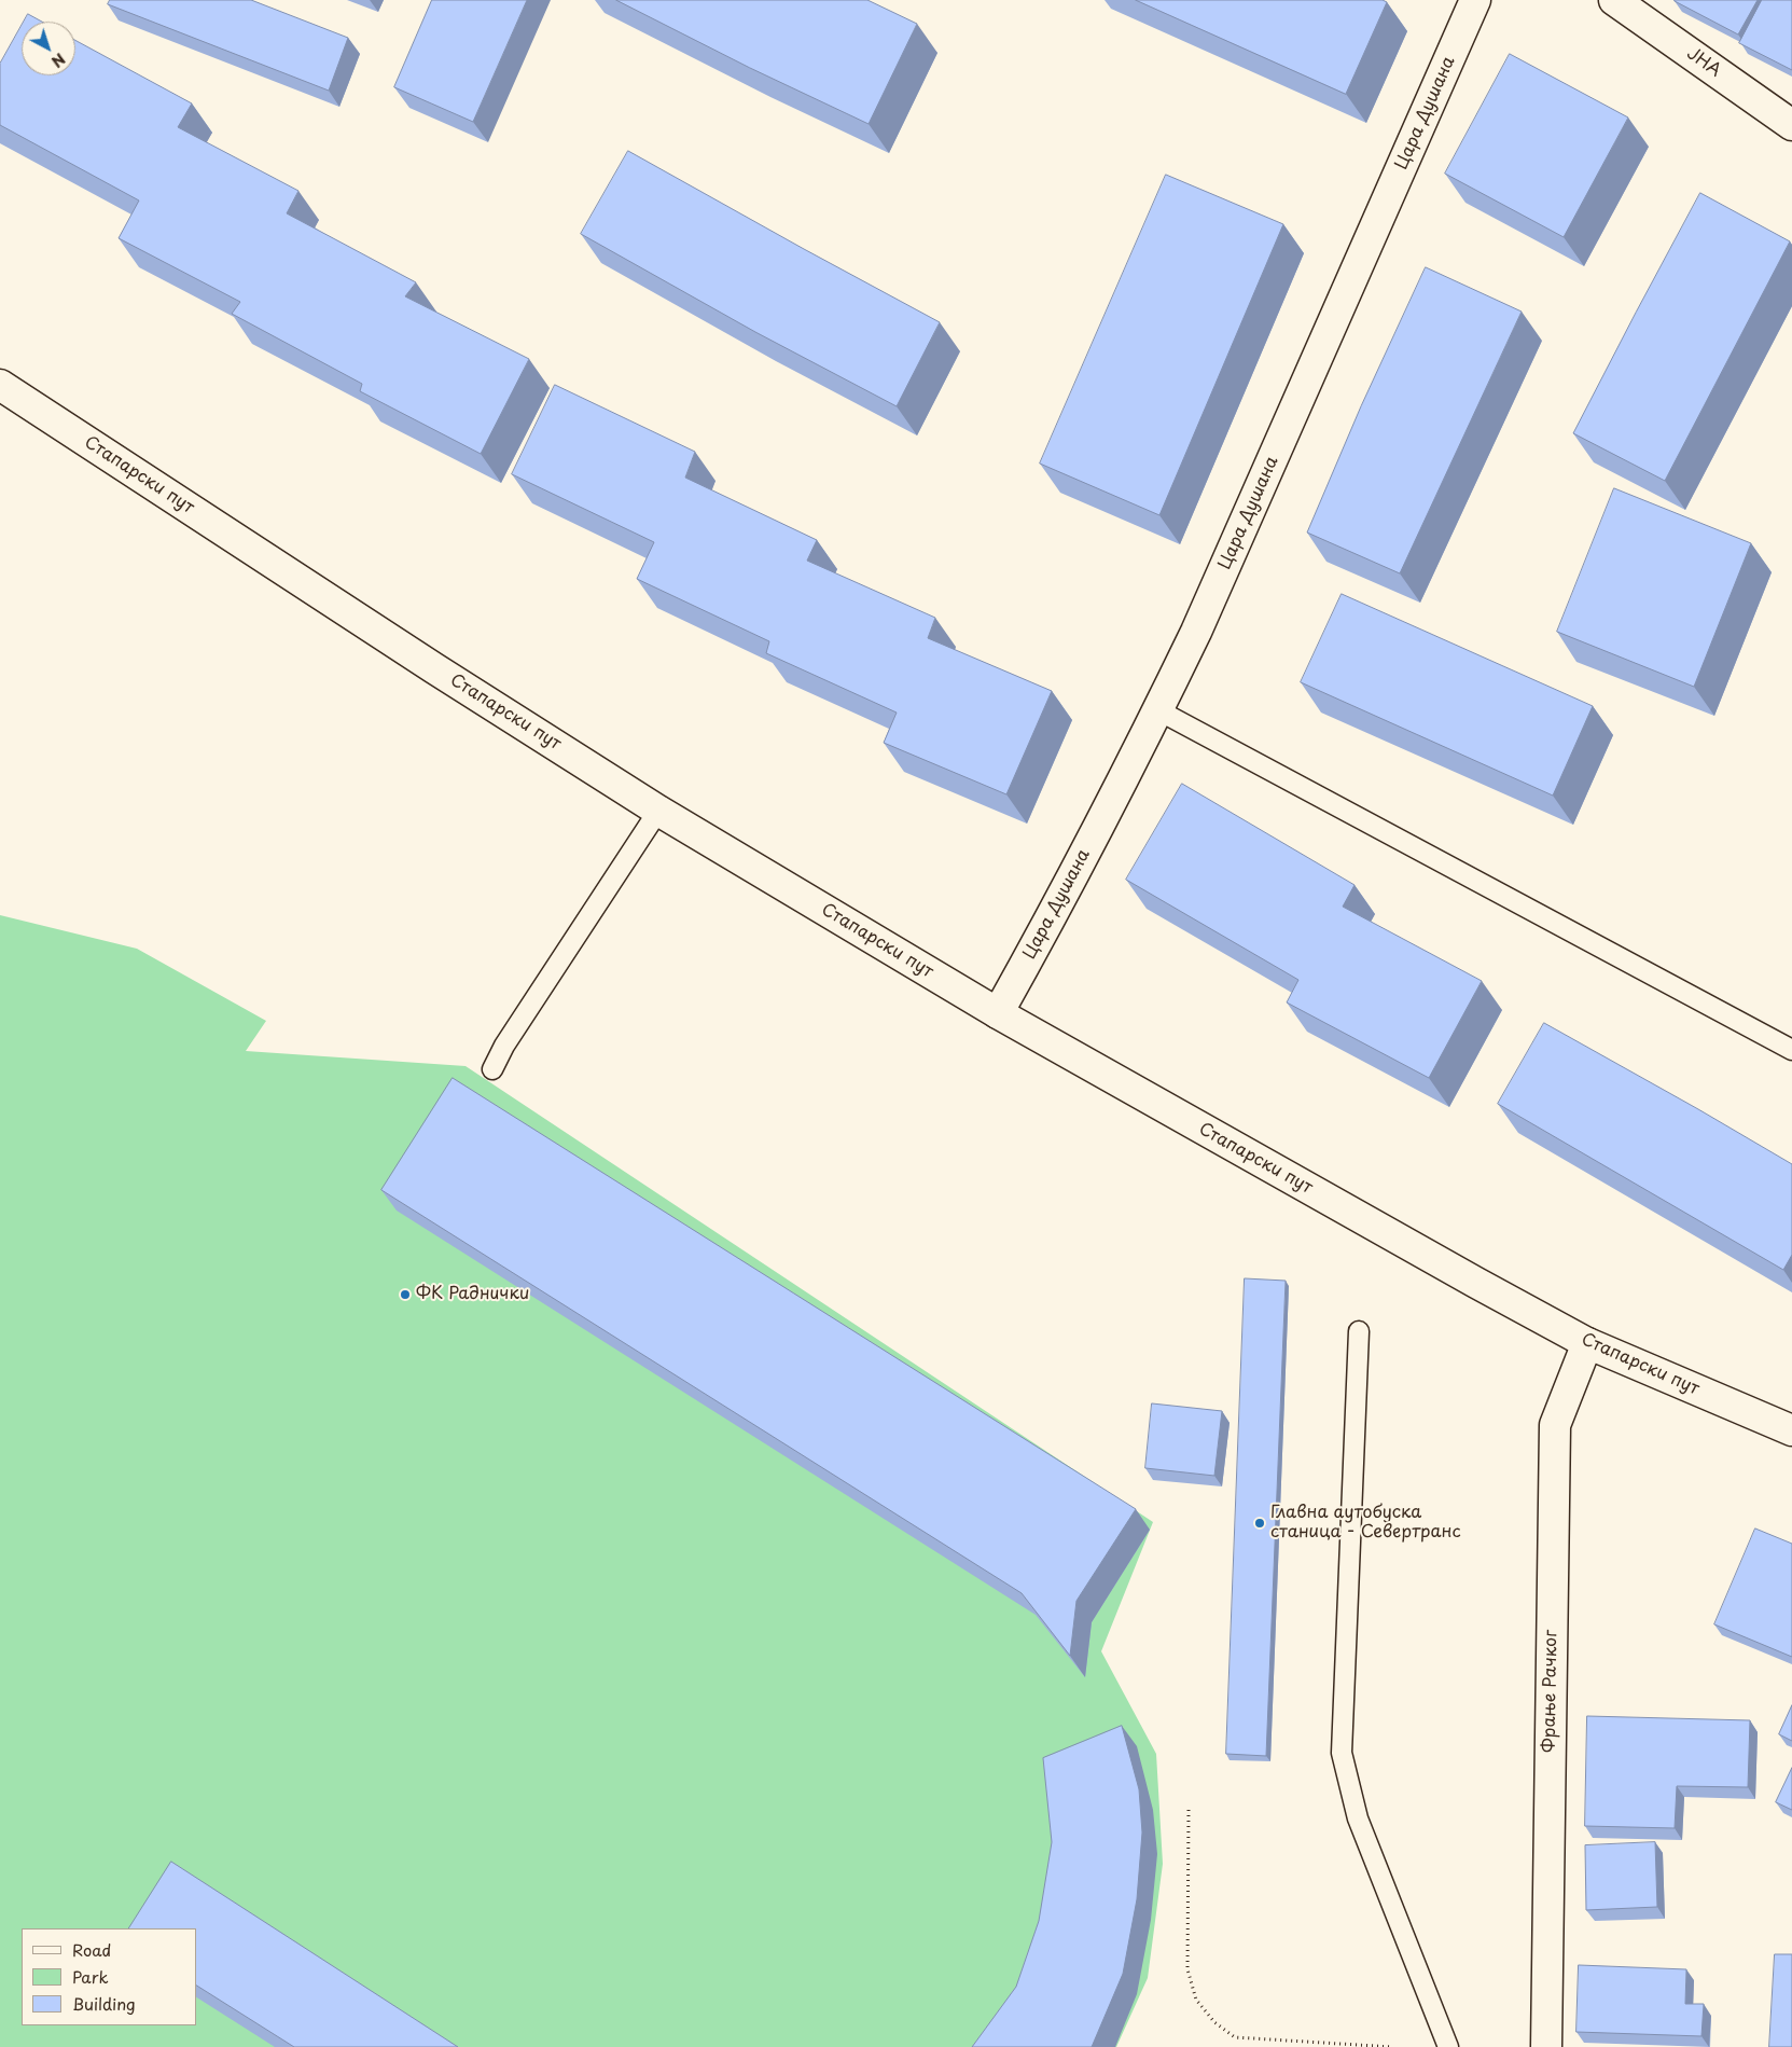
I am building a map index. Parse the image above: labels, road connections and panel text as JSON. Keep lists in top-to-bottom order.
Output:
{
  "streets": {
    "main road": [
      "ЈНА",
      "Цара Душана",
      "Стапарски пут",
      "Фрање Рачког"
    ]
  },
  "crossings": [
    ["Цара Душана", "Стапарски пут"],
    ["Стапарски пут", "Фрање Рачког"]
  ],
  "places": ["ФК Раднички", "Главна аутобуска станица - Севертранс"],
  "legend": ["Road", "Park", "Building"],
  "north": "bottom right"
}
